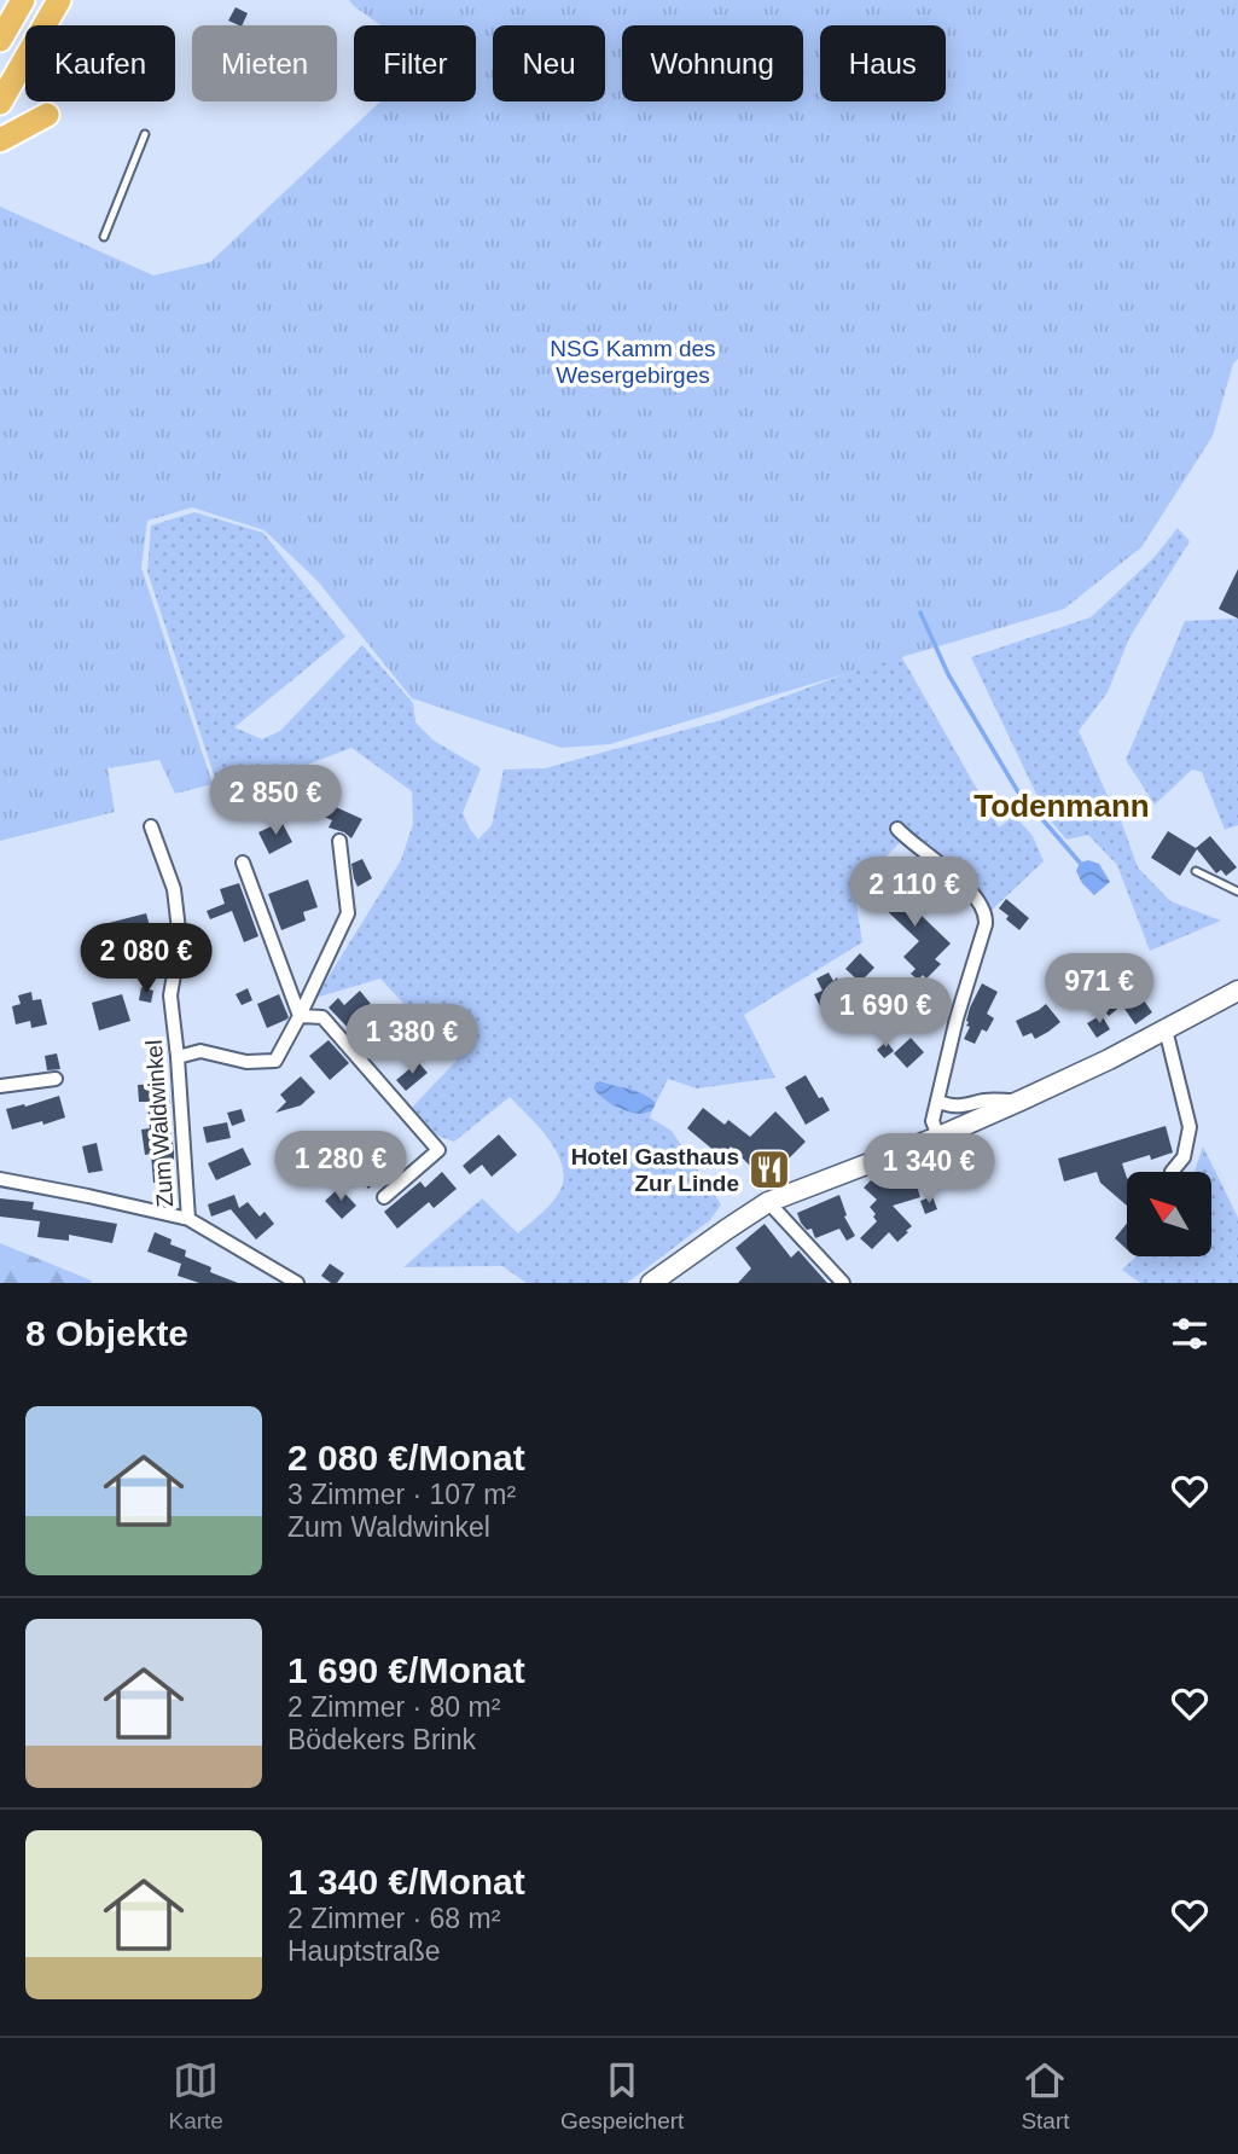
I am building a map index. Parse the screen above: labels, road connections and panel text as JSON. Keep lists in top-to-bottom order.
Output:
{
  "streets": {
    "street": ["Zum Waldwinkel"]
  },
  "districts": ["Todenmann"],
  "parks": ["NSG Kamm des Wesergebirges"],
  "places": {
    "restaurant": ["Hotel Gasthaus Zur Linde"]
  },
  "north": "top left",
  "page": {
    "chip": [
      "Kaufen",
      "Mieten",
      "Filter",
      "Neu",
      "Wohnung",
      "Haus"
    ],
    "price": [
      "2 850 €",
      "2 110 €",
      "2 080 €",
      "971 €",
      "1 690 €",
      "1 380 €",
      "1 280 €",
      "1 340 €"
    ],
    "heading": "8 Objekte",
    "list": [
      {
        "name": "2 080 €/Monat",
        "note": "3 Zimmer · 107 m² · Zum Waldwinkel"
      },
      {
        "name": "1 690 €/Monat",
        "note": "2 Zimmer · 80 m² · Bödekers Brink"
      },
      {
        "name": "1 340 €/Monat",
        "note": "2 Zimmer · 68 m² · Hauptstraße"
      }
    ],
    "tabs": ["Karte", "Gespeichert", "Start"]
  }
}
